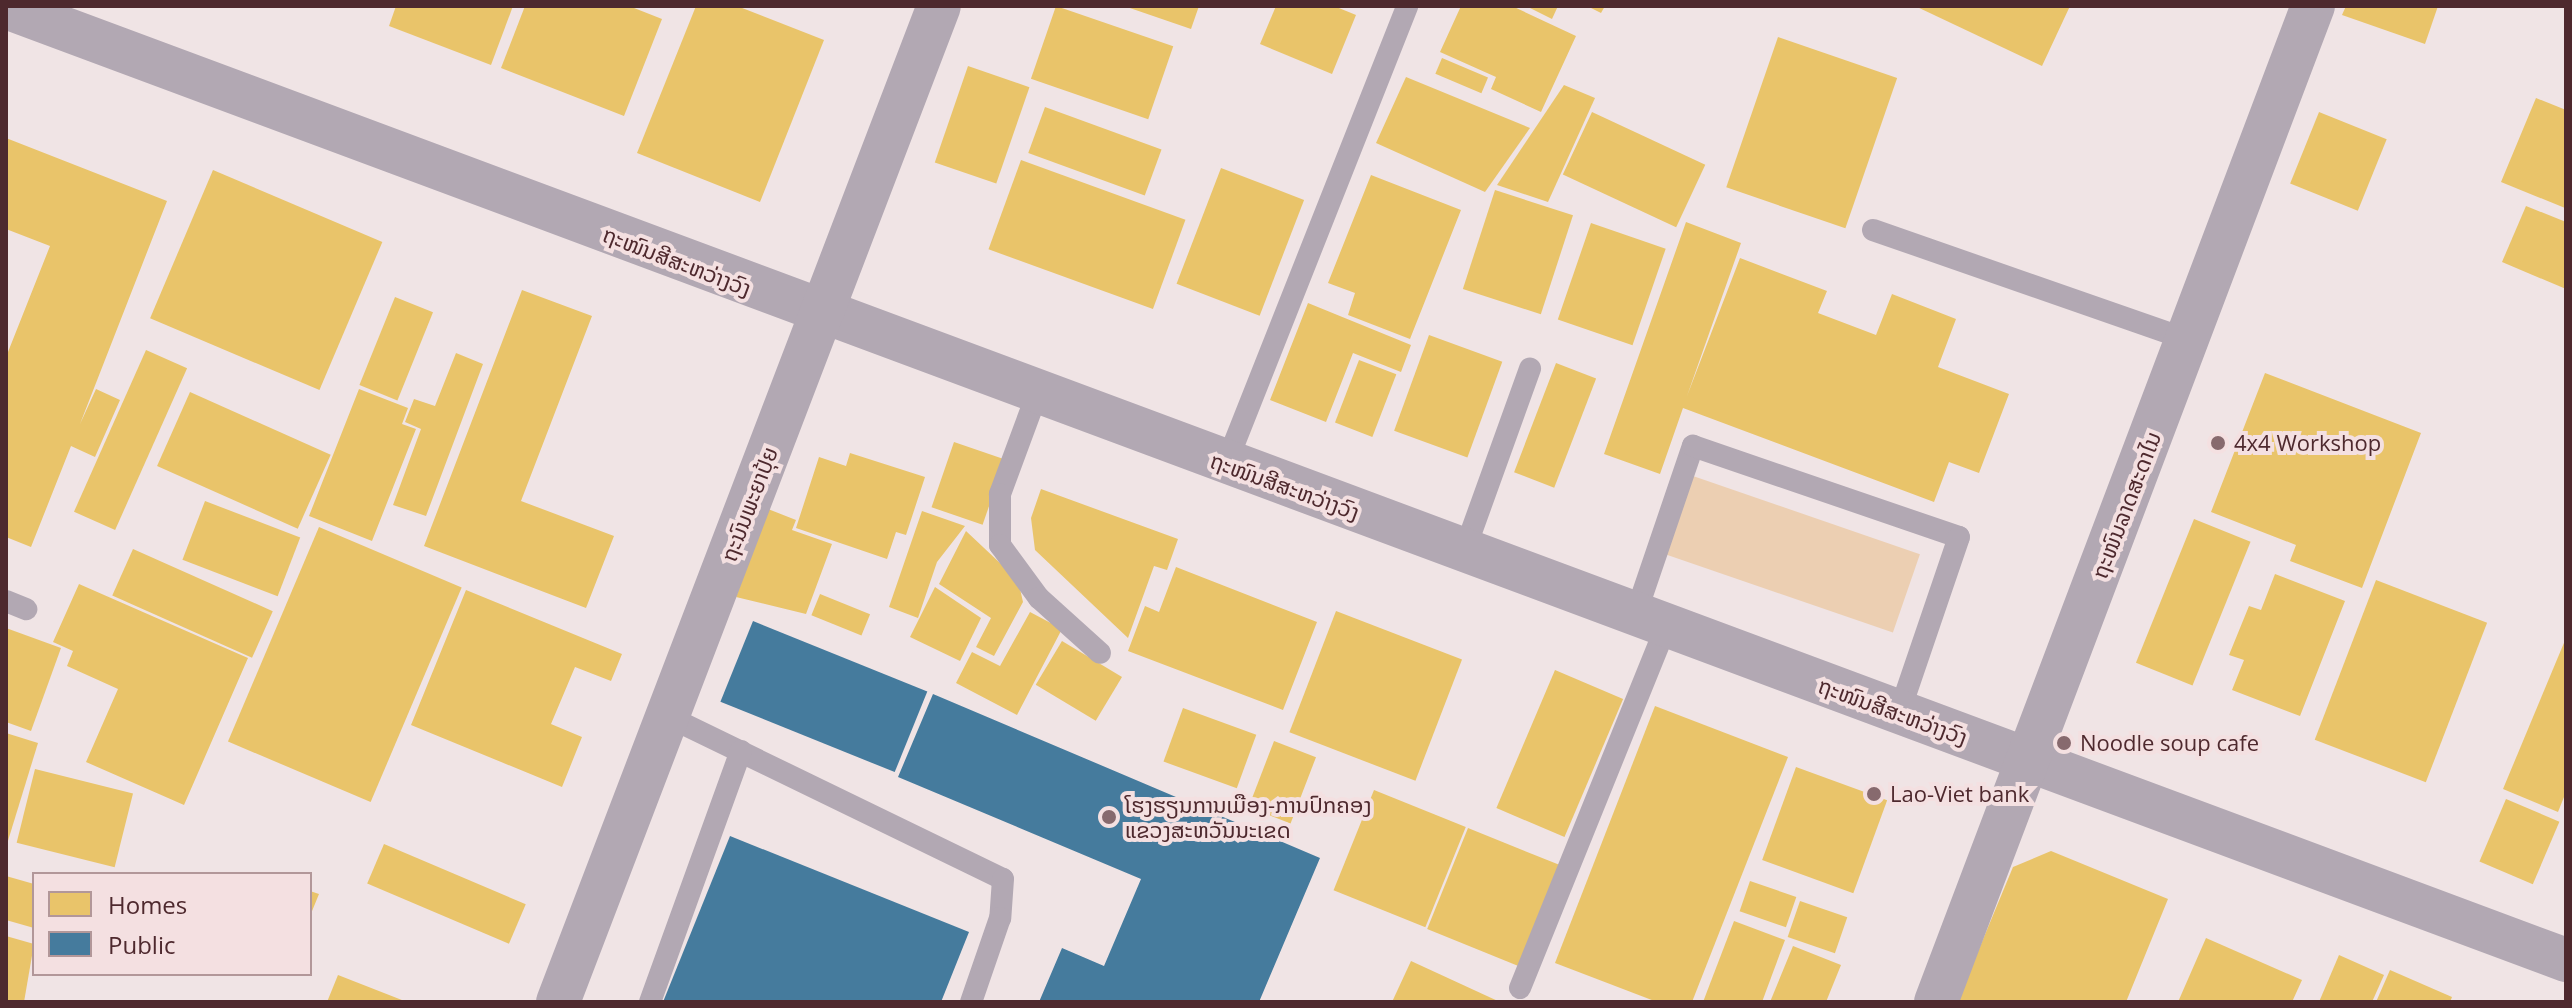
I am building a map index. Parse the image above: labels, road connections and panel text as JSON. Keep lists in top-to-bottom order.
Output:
{
  "streets": {
    "street": ["ຖະໜົນສີສະຫວ່າງວົງ", "ຖະນົນພະຍາປຸ້ຍ", "ຖະໜົນລາດສະດາໄນ"]
  },
  "crossings": [
    ["ຖະໜົນສີສະຫວ່າງວົງ", "ຖະນົນພະຍາປຸ້ຍ"],
    ["ຖະໜົນສີສະຫວ່າງວົງ", "ຖະໜົນລາດສະດາໄນ"]
  ],
  "places": [
    "4x4 Workshop",
    "Noodle soup cafe",
    "Lao-Viet bank",
    "ໂຮງຮຽນການເມືອງ-ການປົກຄອງ ແຂວງສະຫວັນນະເຂດ"
  ],
  "legend": ["Homes", "Public"]
}
